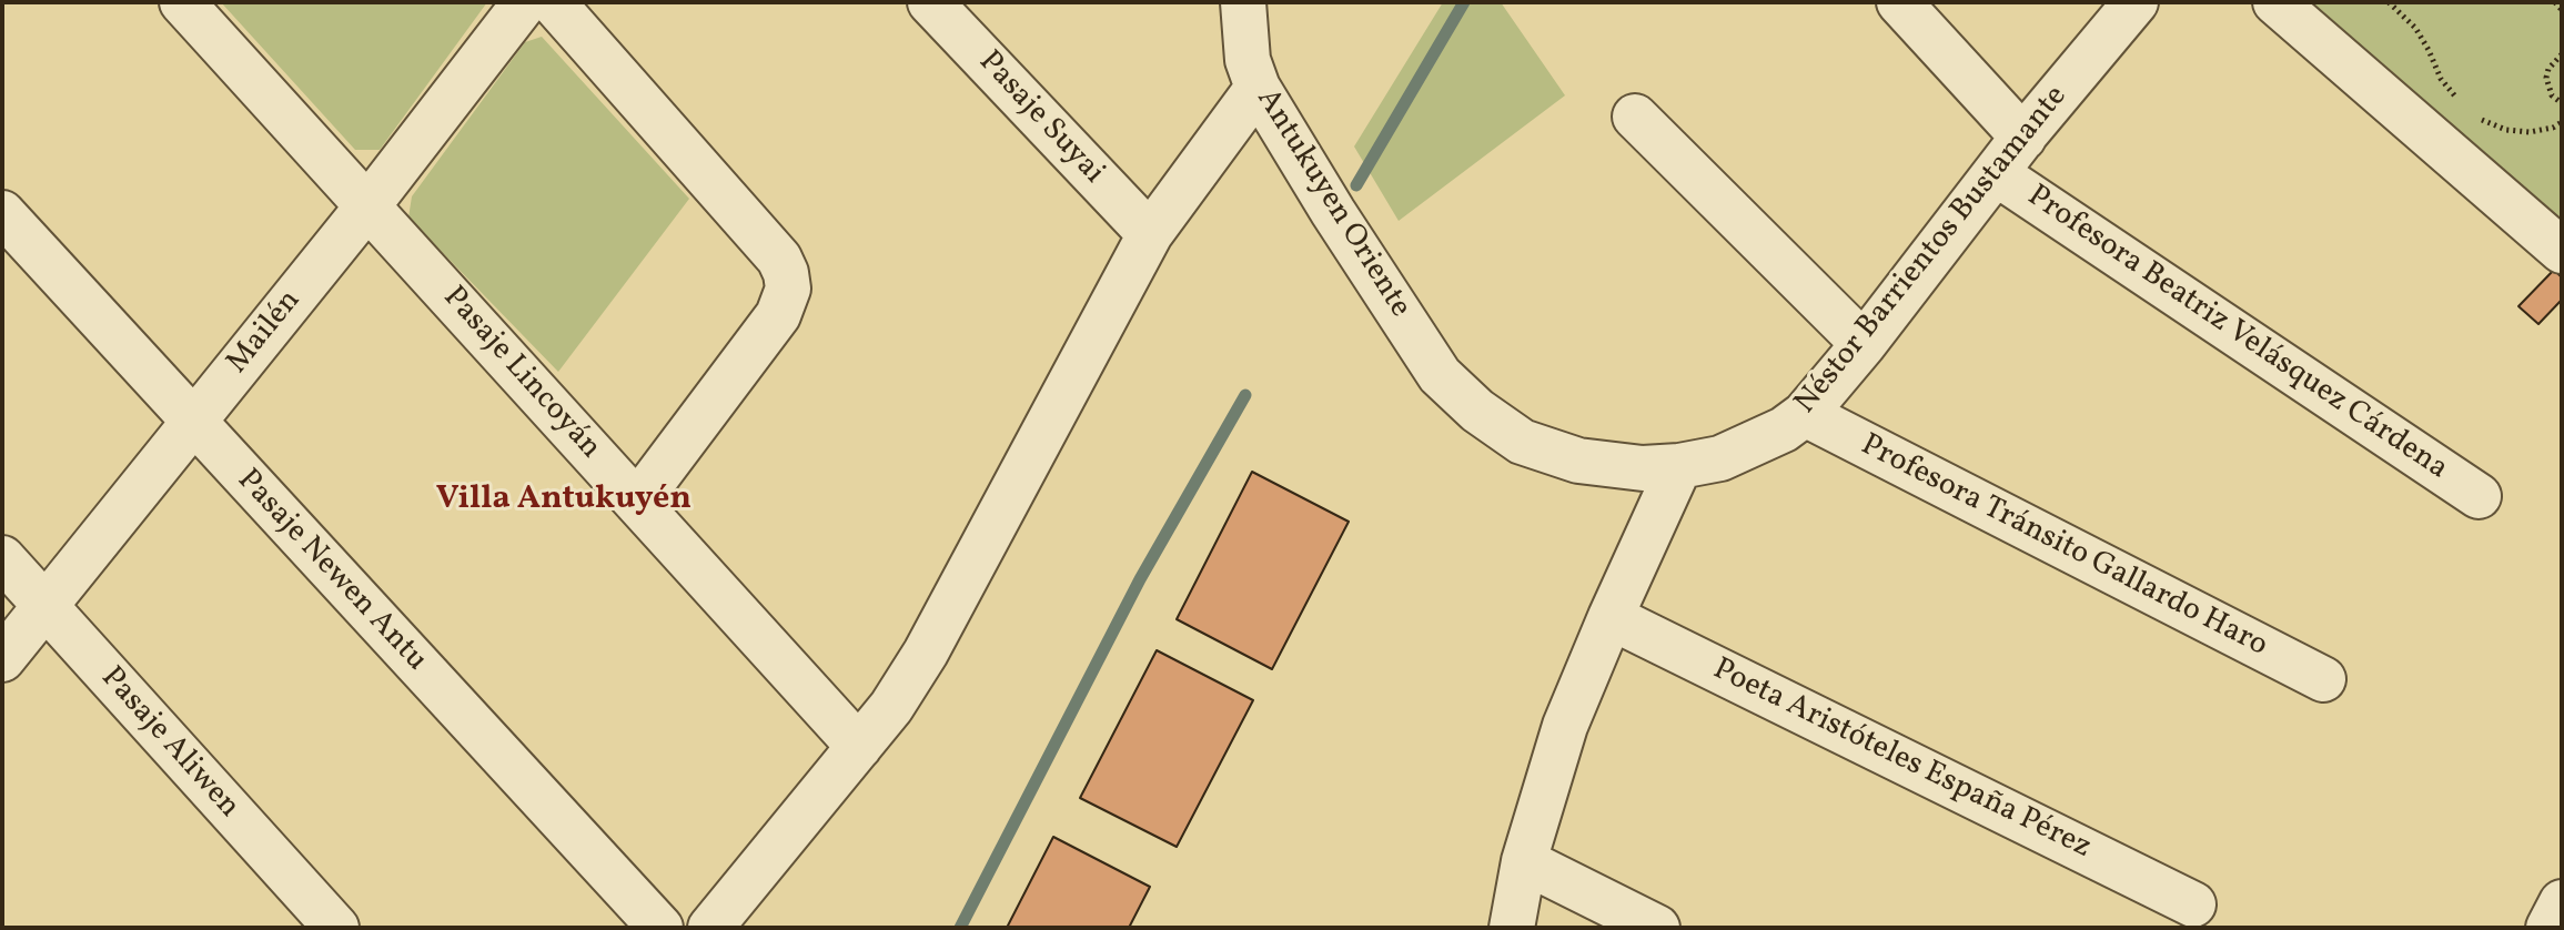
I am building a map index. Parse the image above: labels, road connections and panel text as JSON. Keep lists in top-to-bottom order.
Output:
{
  "streets": {
    "street": [
      "Pasaje Suyai",
      "Antukuyen Oriente",
      "Néstor Barrientos Bustamante",
      "Mailén",
      "Profesora Beatriz Velásquez Cárdena",
      "Pasaje Lincoyán",
      "Profesora Tránsito Gallardo Haro",
      "Pasaje Newen Antu",
      "Pasaje Aliwen",
      "Poeta Aristóteles España Pérez"
    ]
  },
  "crossings": [
    ["Antukuyen Oriente", "Néstor Barrientos Bustamante"],
    ["Néstor Barrientos Bustamante", "Profesora Beatriz Velásquez Cárdena"],
    ["Néstor Barrientos Bustamante", "Profesora Tránsito Gallardo Haro"],
    ["Mailén", "Pasaje Lincoyán"],
    ["Mailén", "Pasaje Newen Antu"],
    ["Mailén", "Pasaje Aliwen"]
  ],
  "districts": ["Villa Antukuyén"]
}
